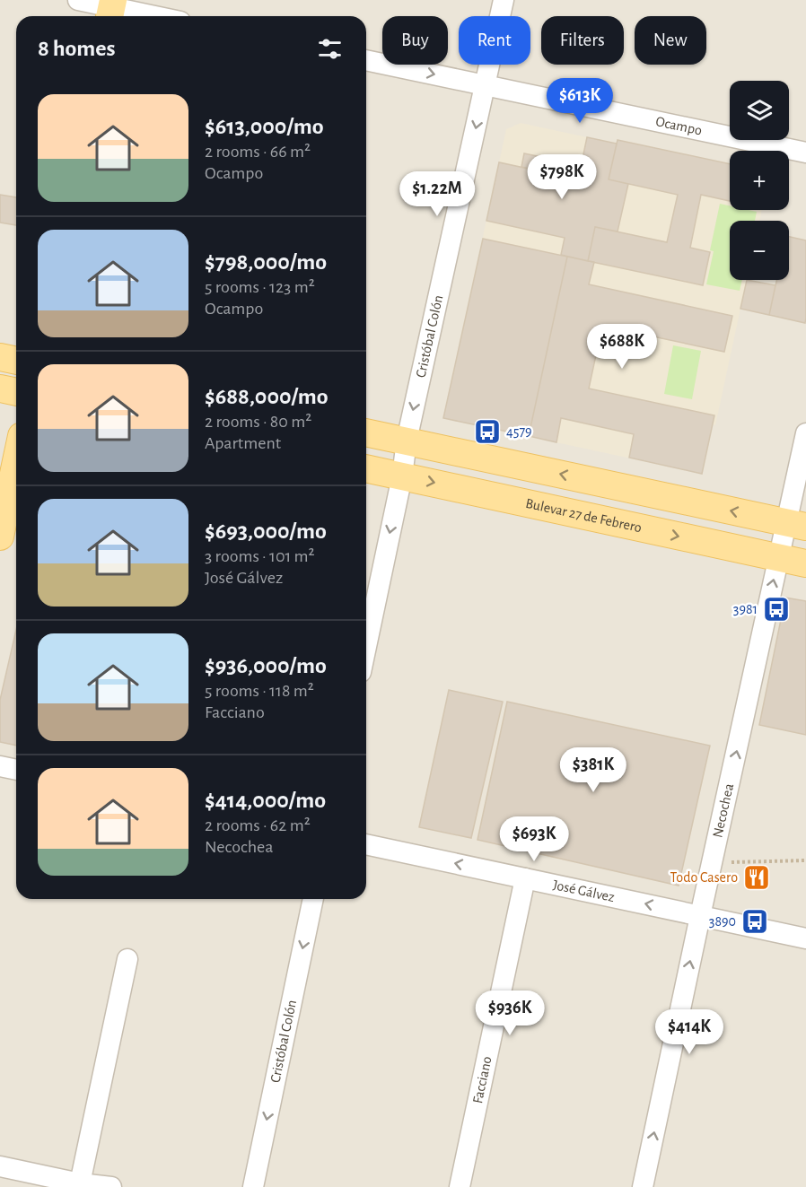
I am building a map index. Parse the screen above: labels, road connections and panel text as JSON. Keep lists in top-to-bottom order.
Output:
{
  "streets": {
    "main road": ["Bulevar 27 de Febrero"],
    "street": [
      "Ocampo",
      "Cristóbal Colón",
      "Necochea",
      "José Gálvez",
      "Facciano"
    ]
  },
  "crossings": [
    ["Ocampo", "Cristóbal Colón"],
    ["Cristóbal Colón", "Bulevar 27 de Febrero"],
    ["Bulevar 27 de Febrero", "Necochea"],
    ["Necochea", "José Gálvez"],
    ["José Gálvez", "Facciano"]
  ],
  "one_way": ["Cristóbal Colón", "Necochea", "José Gálvez"],
  "places": {
    "bus stop": ["4579", "3981", "3890"],
    "restaurant": ["Todo Casero"]
  },
  "page": {
    "chip": [
      "Buy",
      "Rent",
      "Filters",
      "New"
    ],
    "heading": "8 homes",
    "price": [
      "$613K",
      "$798K",
      "$1.22M",
      "$688K",
      "$381K",
      "$693K",
      "$936K",
      "$414K"
    ],
    "map_buttons": ["+", "−"],
    "list": [
      {
        "name": "$613,000/mo",
        "note": "2 rooms · 66 m² · Ocampo"
      },
      {
        "name": "$798,000/mo",
        "note": "5 rooms · 123 m² · Ocampo"
      },
      {
        "name": "$688,000/mo",
        "note": "2 rooms · 80 m² · Apartment"
      },
      {
        "name": "$693,000/mo",
        "note": "3 rooms · 101 m² · José Gálvez"
      },
      {
        "name": "$936,000/mo",
        "note": "5 rooms · 118 m² · Facciano"
      },
      {
        "name": "$414,000/mo",
        "note": "2 rooms · 62 m² · Necochea"
      }
    ]
  }
}
